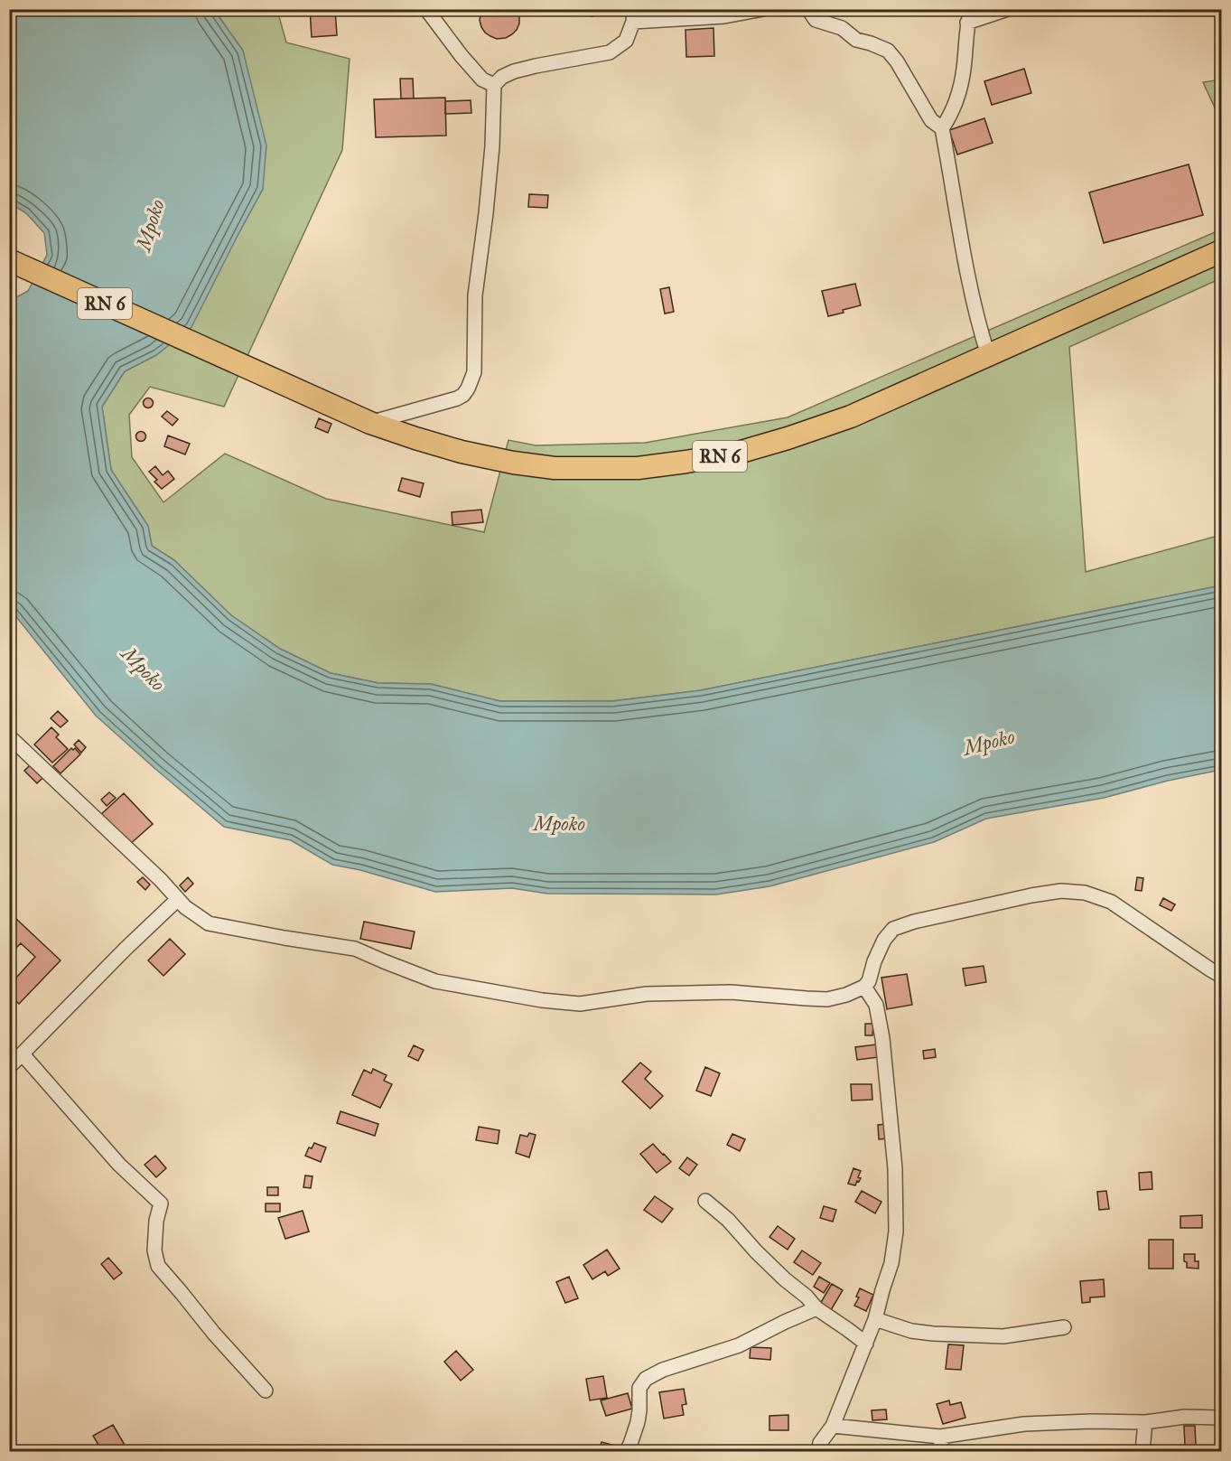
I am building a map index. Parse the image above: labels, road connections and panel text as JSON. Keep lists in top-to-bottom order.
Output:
{
  "streets": {
    "main road": ["RN 6"]
  },
  "water": ["Mpoko"]
}
